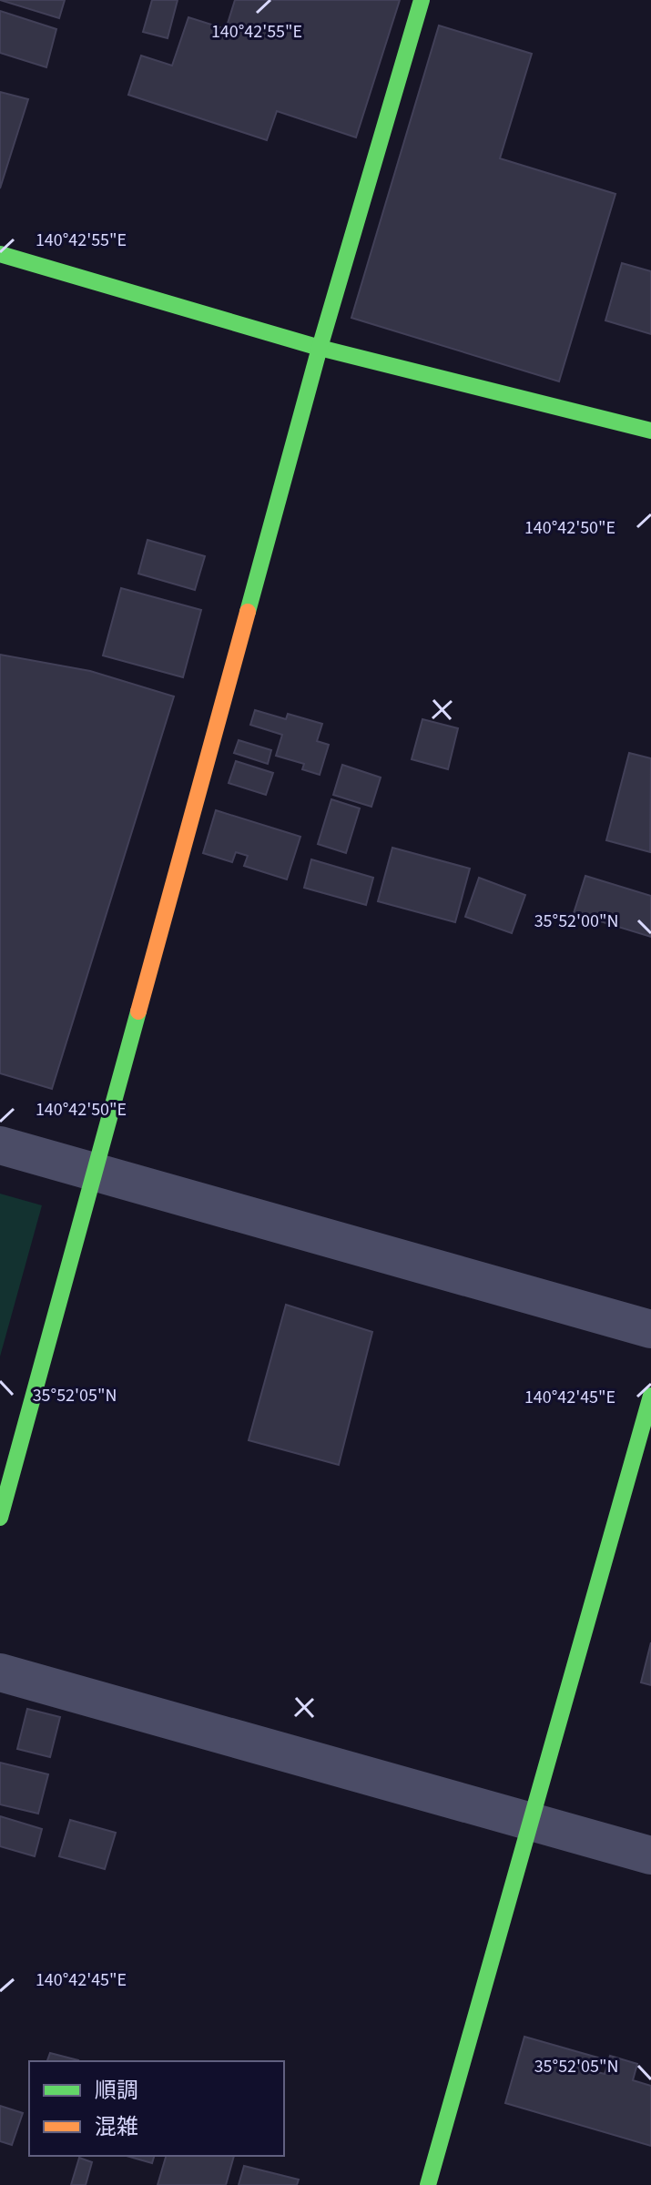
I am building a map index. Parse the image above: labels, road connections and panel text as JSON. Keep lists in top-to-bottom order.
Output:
{
  "legend": ["順調", "混雑"],
  "coordinates": [
    "140°42'55\"E",
    "140°42'50\"E",
    "35°52'00\"N",
    "35°52'05\"N",
    "140°42'45\"E"
  ]
}
